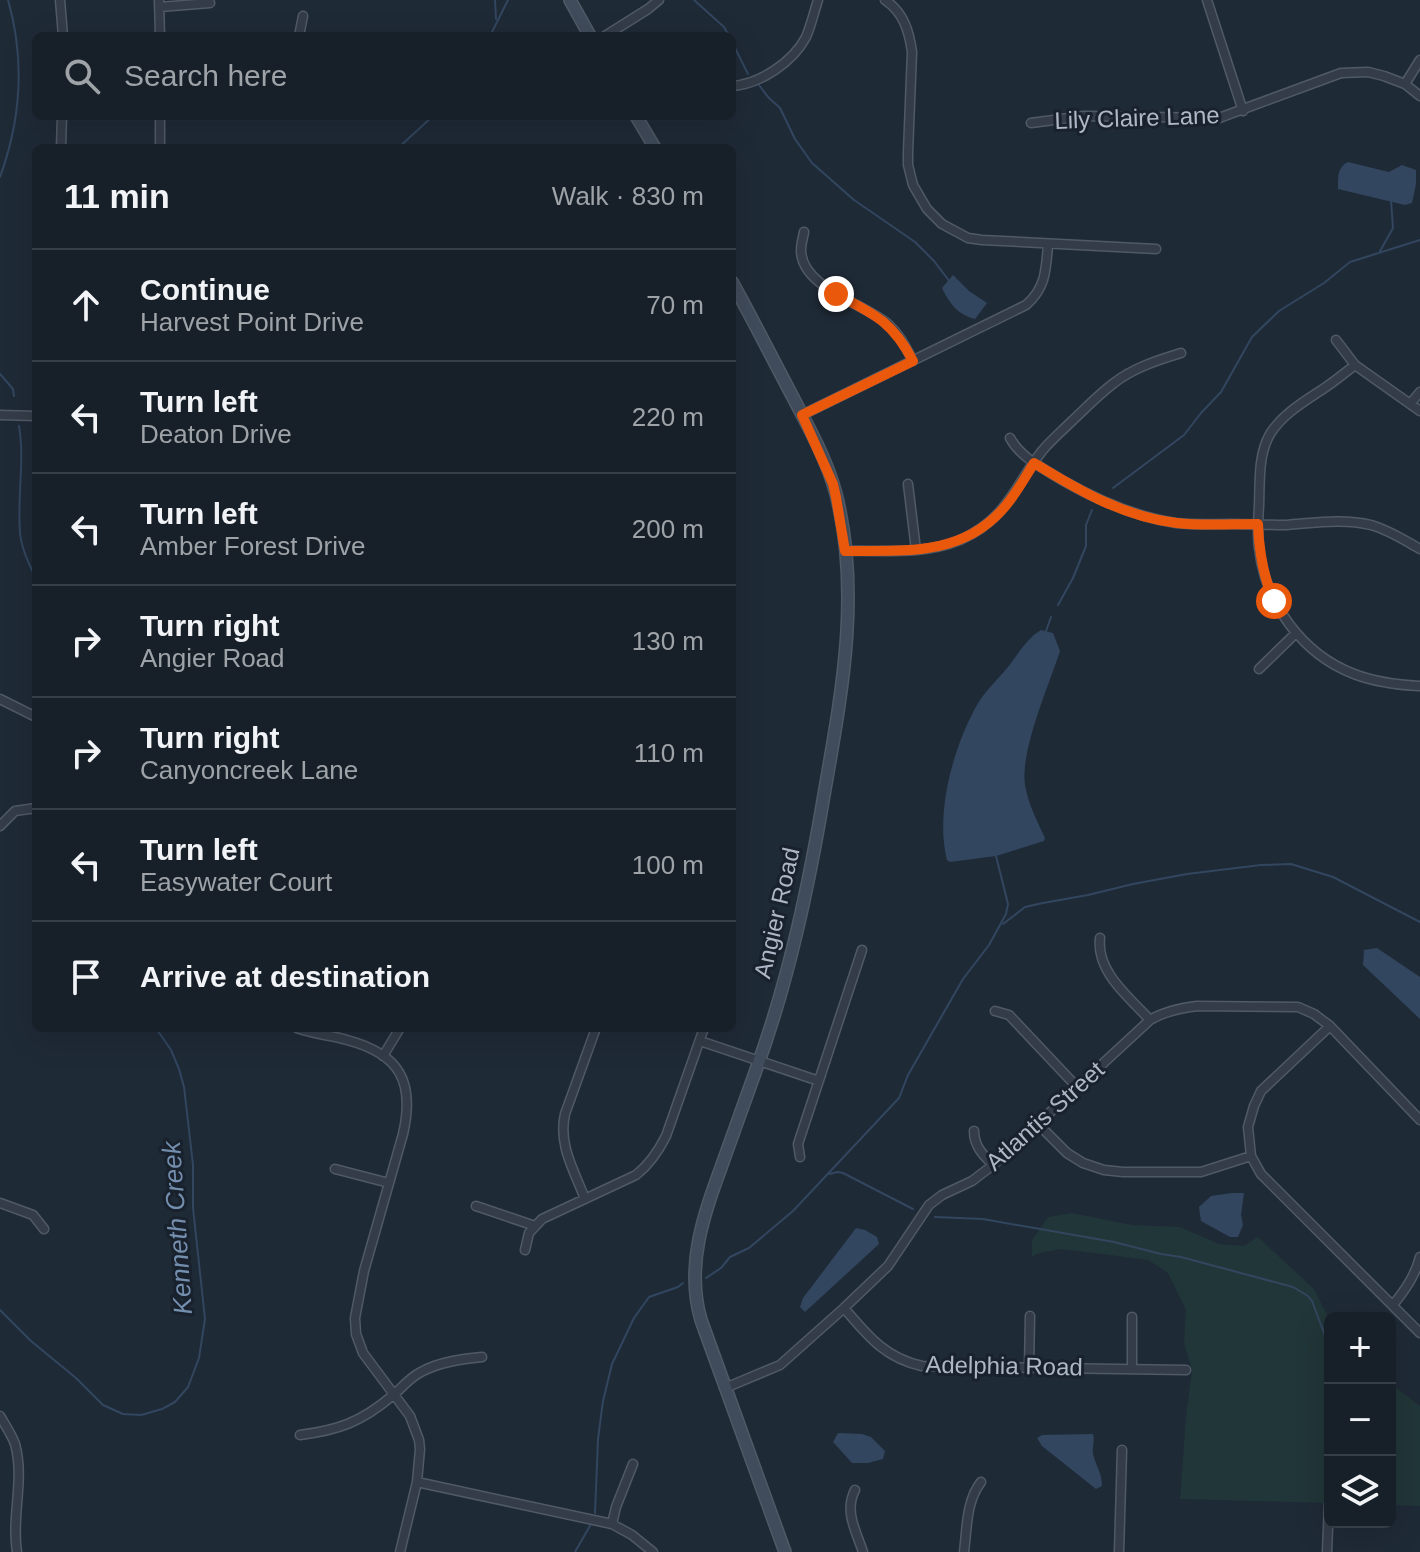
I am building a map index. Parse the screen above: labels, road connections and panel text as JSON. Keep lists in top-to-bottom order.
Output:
{
  "streets": {
    "street": [
      "Lily Claire Lane",
      "Angier Road",
      "Atlantis Street",
      "Adelphia Road"
    ]
  },
  "crossings": [
    ["Angier Road", "Atlantis Street"],
    ["Atlantis Street", "Adelphia Road"]
  ],
  "water": ["Kenneth Creek"],
  "page": {
    "search": "Search here",
    "heading": ["11 min", "Walk · 830 m"],
    "list": [
      ["Continue", "Harvest Point Drive", "70 m"],
      ["Turn left", "Deaton Drive", "220 m"],
      ["Turn left", "Amber Forest Drive", "200 m"],
      ["Turn right", "Angier Road", "130 m"],
      ["Turn right", "Canyoncreek Lane", "110 m"],
      ["Turn left", "Easywater Court", "100 m"],
      "Arrive at destination"
    ],
    "map_buttons": ["+", "−"]
  }
}
